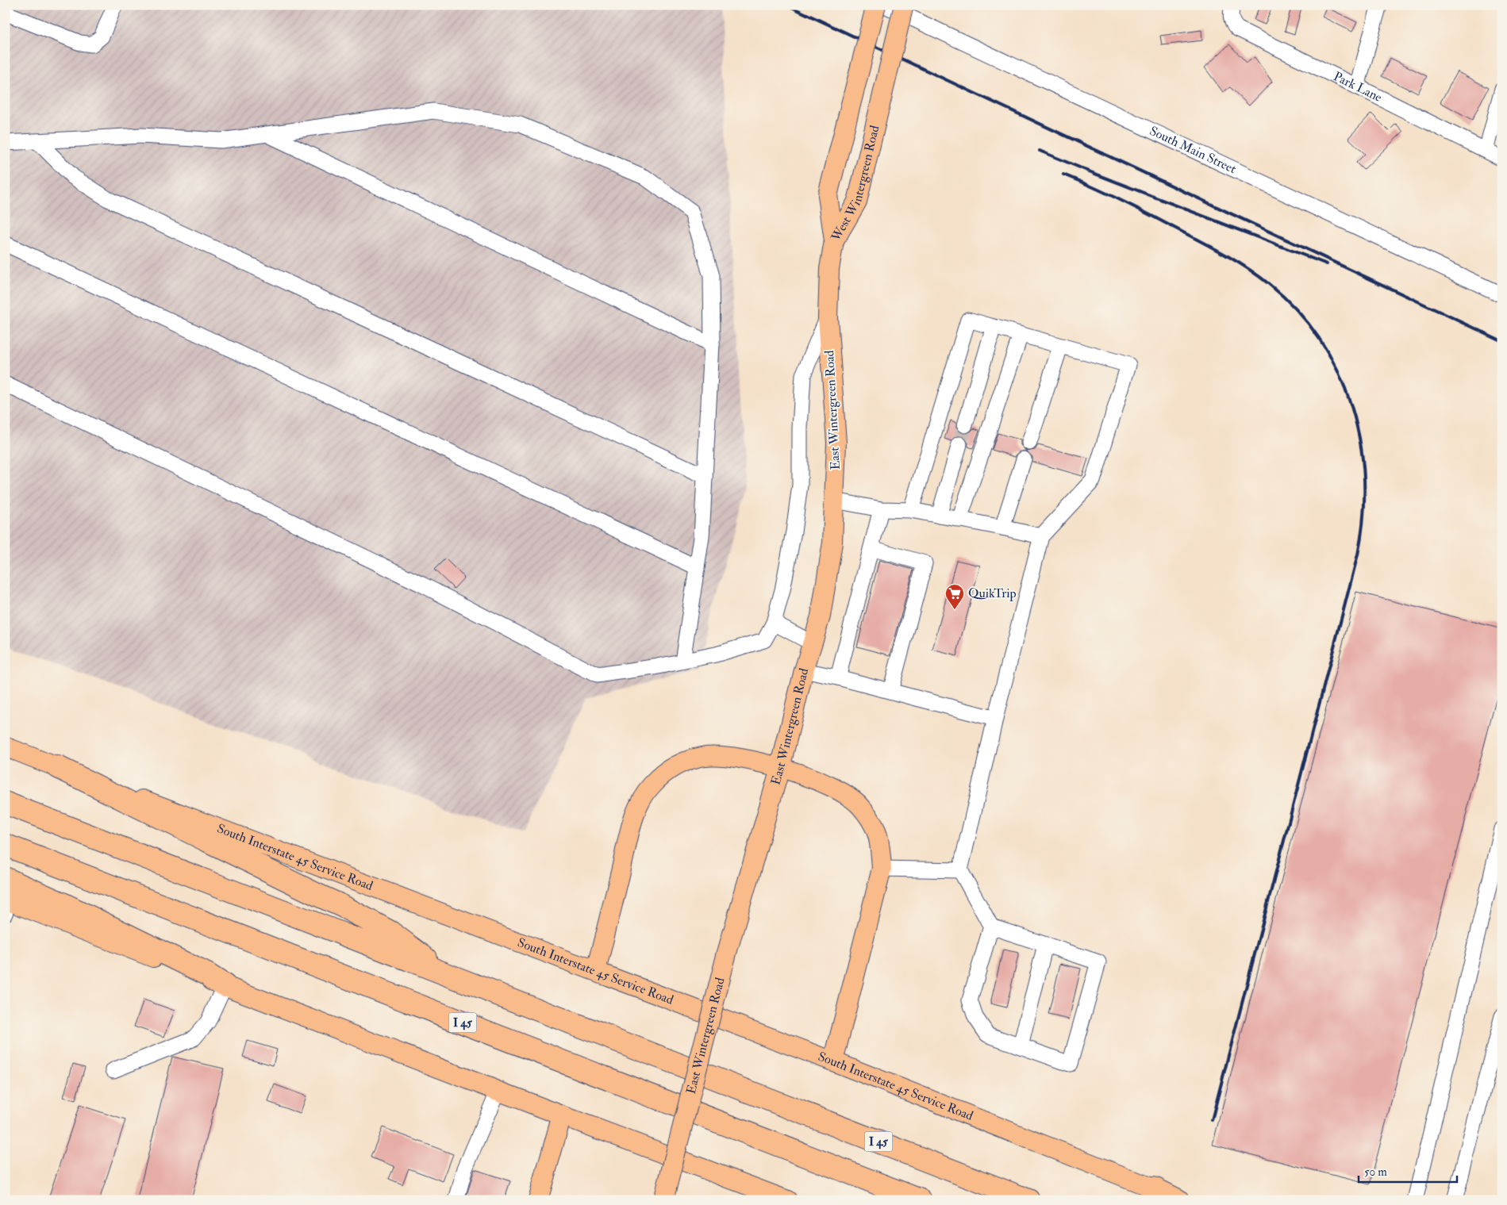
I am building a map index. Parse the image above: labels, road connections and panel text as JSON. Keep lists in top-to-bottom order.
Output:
{
  "streets": {
    "highway": ["I 45"],
    "main road": ["West Wintergreen Road", "East Wintergreen Road", "South Interstate 45 Service Road"],
    "street": ["Park Lane", "South Main Street"]
  },
  "crossings": [
    ["West Wintergreen Road", "East Wintergreen Road"]
  ],
  "places": {
    "supermarket": ["QuikTrip"]
  },
  "scale_bar": "50 m"
}
